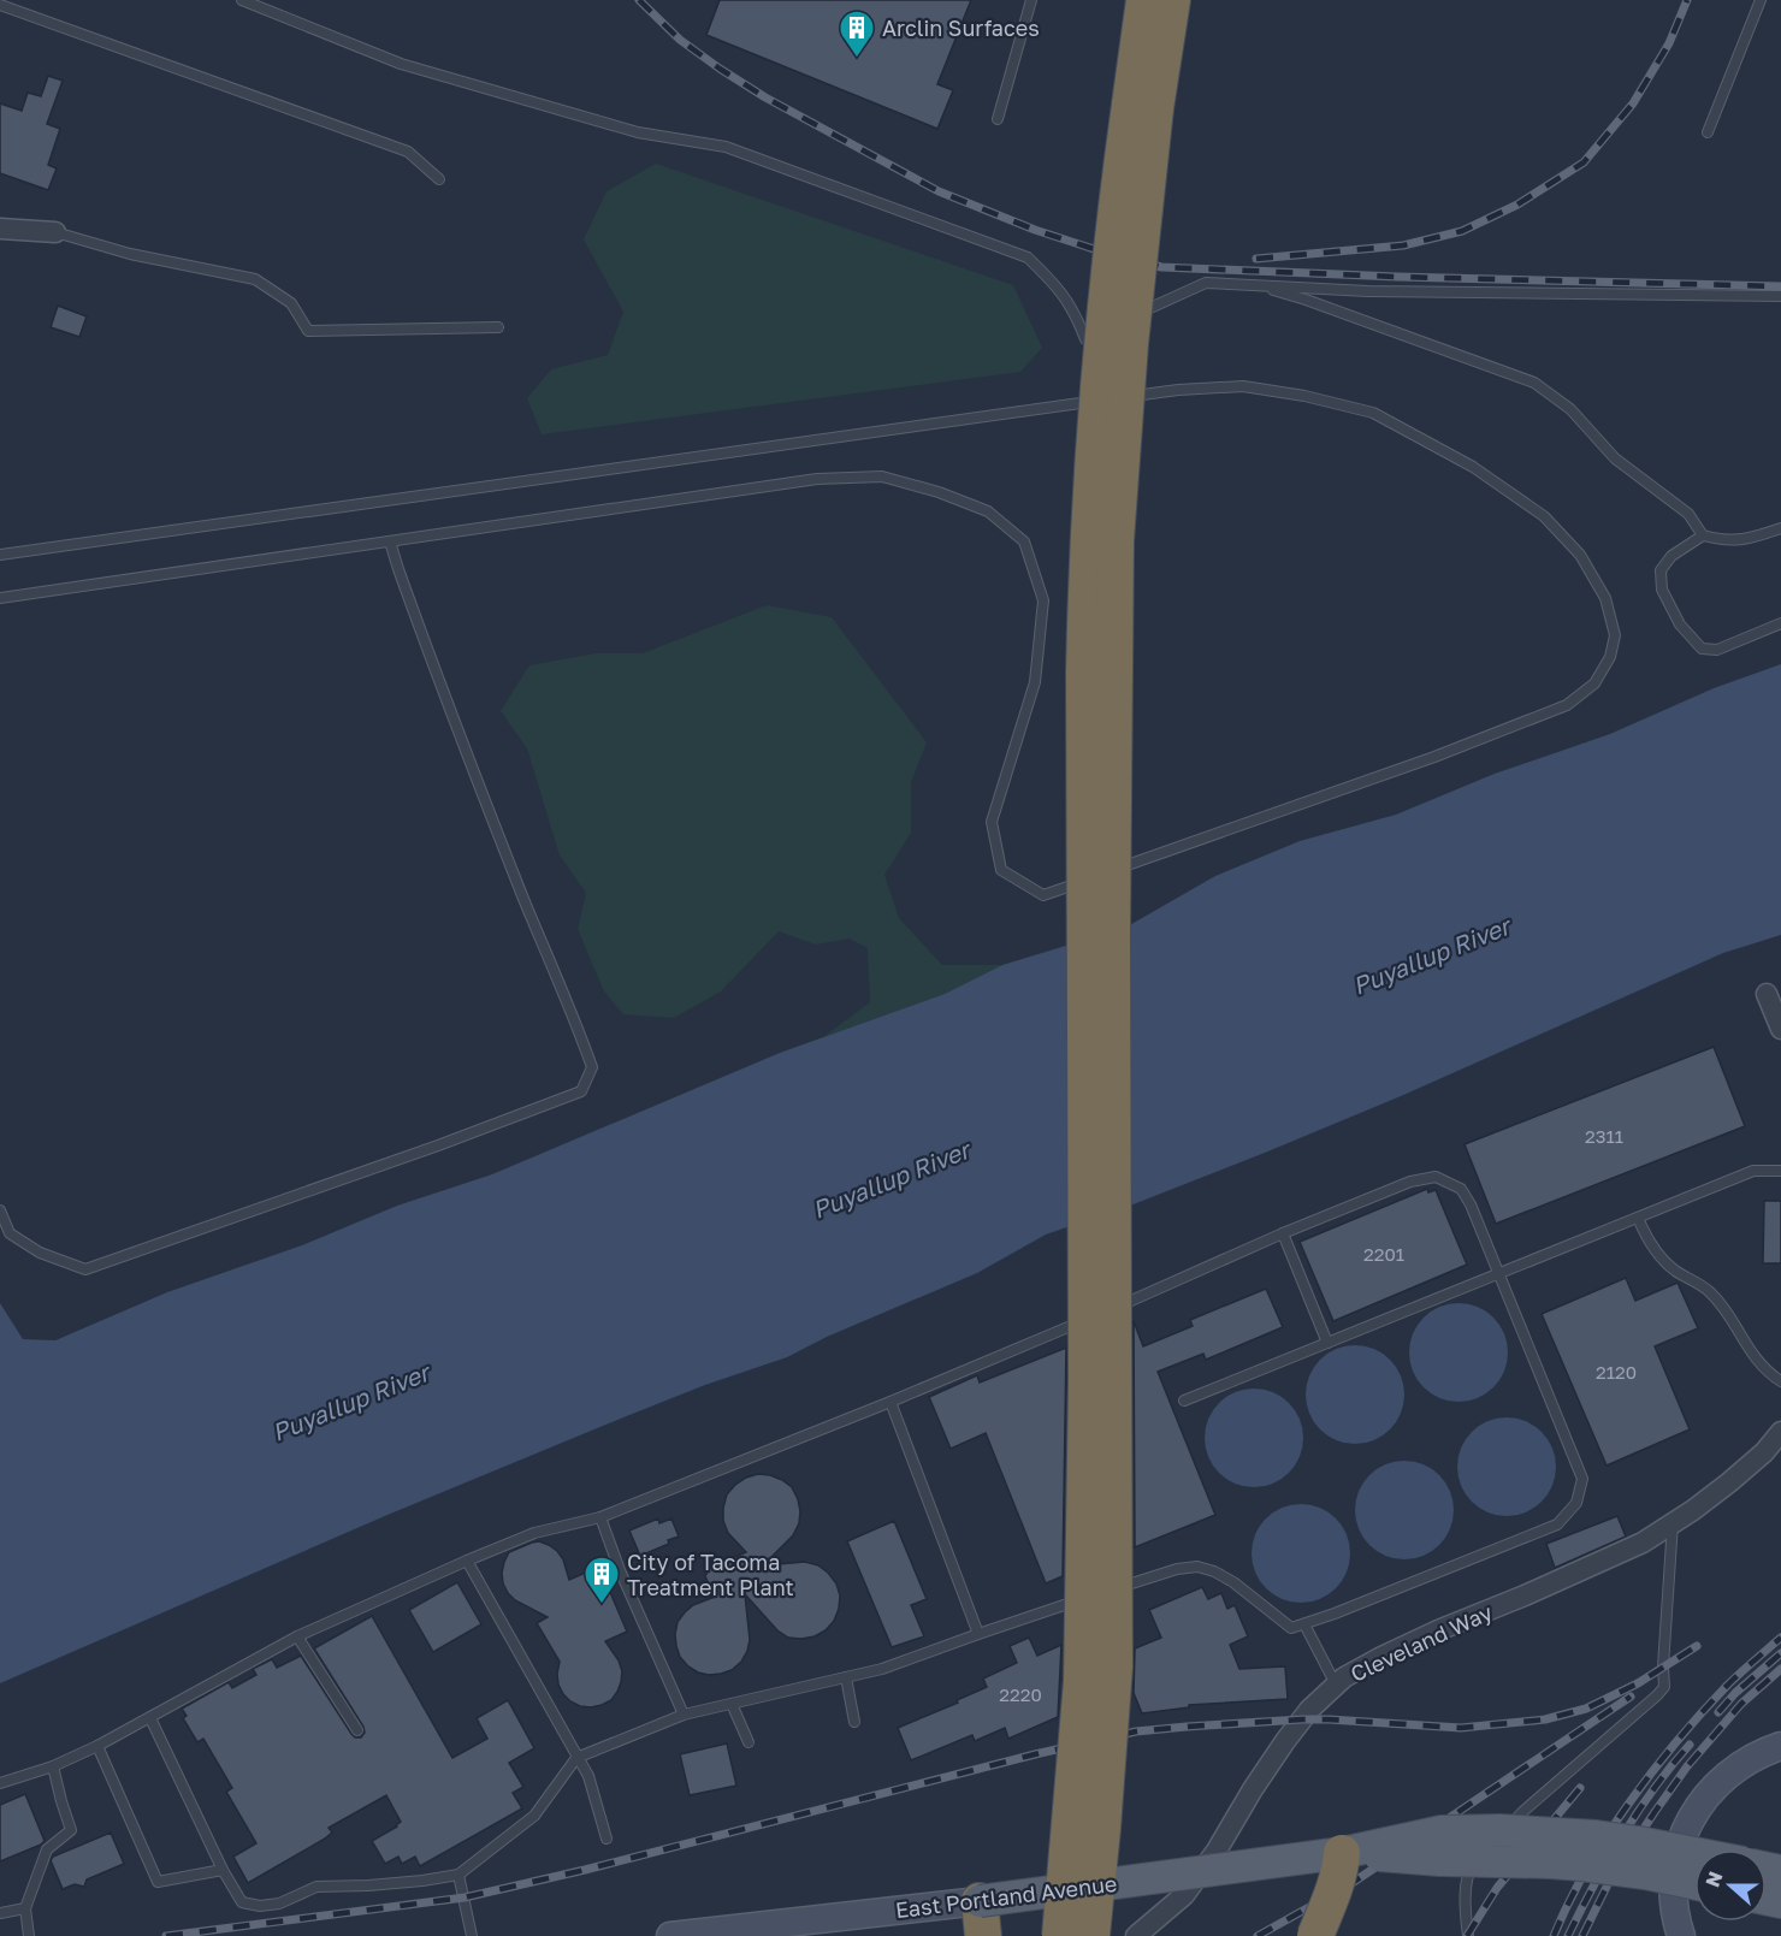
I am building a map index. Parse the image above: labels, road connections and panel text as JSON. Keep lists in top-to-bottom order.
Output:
{
  "streets": {
    "main road": ["East Portland Avenue"],
    "street": ["Cleveland Way"]
  },
  "water": ["Puyallup River"],
  "places": {
    "building": ["Arclin Surfaces", "City of Tacoma Treatment Plant"]
  },
  "house_numbers": [
    "2311",
    "2201",
    "2120",
    "2220"
  ],
  "north": "left"
}
